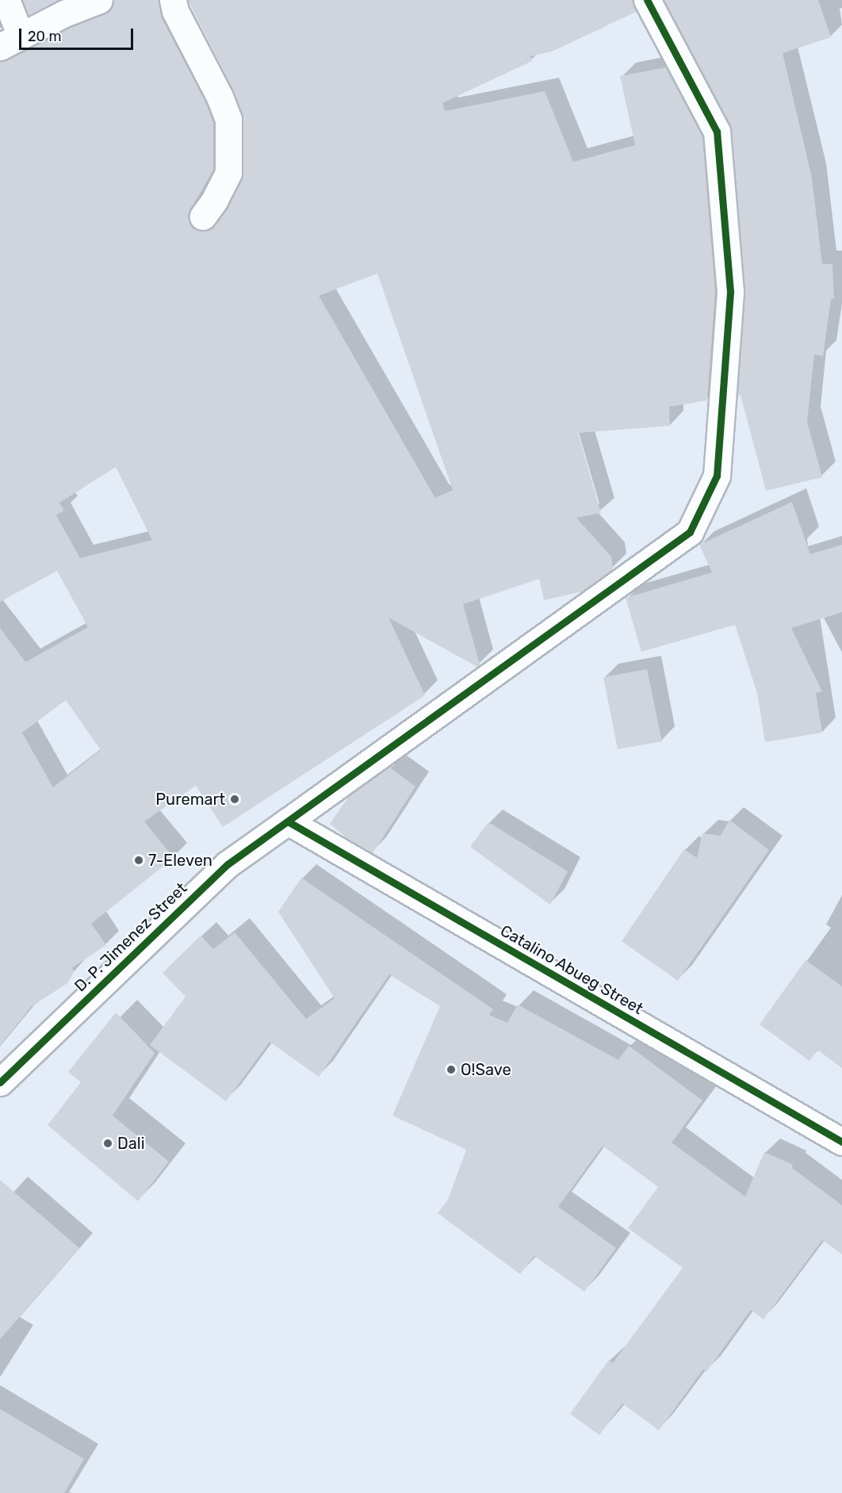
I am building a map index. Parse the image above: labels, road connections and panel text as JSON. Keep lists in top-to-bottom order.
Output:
{
  "streets": {
    "street": ["D. P. Jimenez Street", "Catalino Abueg Street"]
  },
  "crossings": [
    ["D. P. Jimenez Street", "Catalino Abueg Street"]
  ],
  "places": [
    "Puremart",
    "7-Eleven",
    "O!Save",
    "Dali"
  ],
  "scale_bar": "20 m"
}
